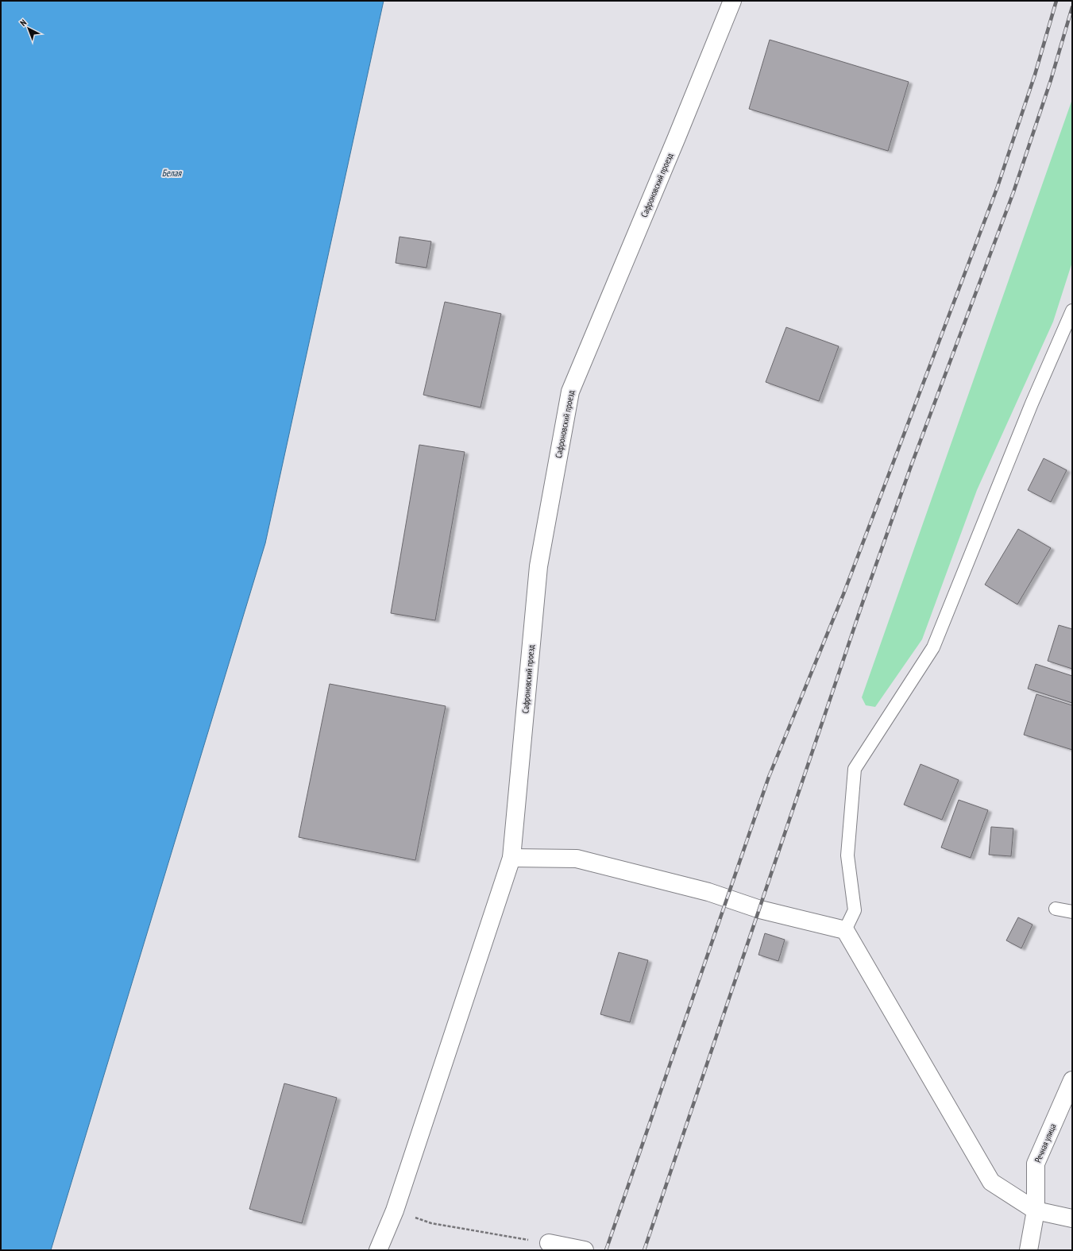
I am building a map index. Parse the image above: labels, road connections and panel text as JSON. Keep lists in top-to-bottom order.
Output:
{
  "streets": {
    "street": ["Сафроновский проезд", "Речная улица"]
  },
  "water": ["Белая"],
  "north": "top left"
}
